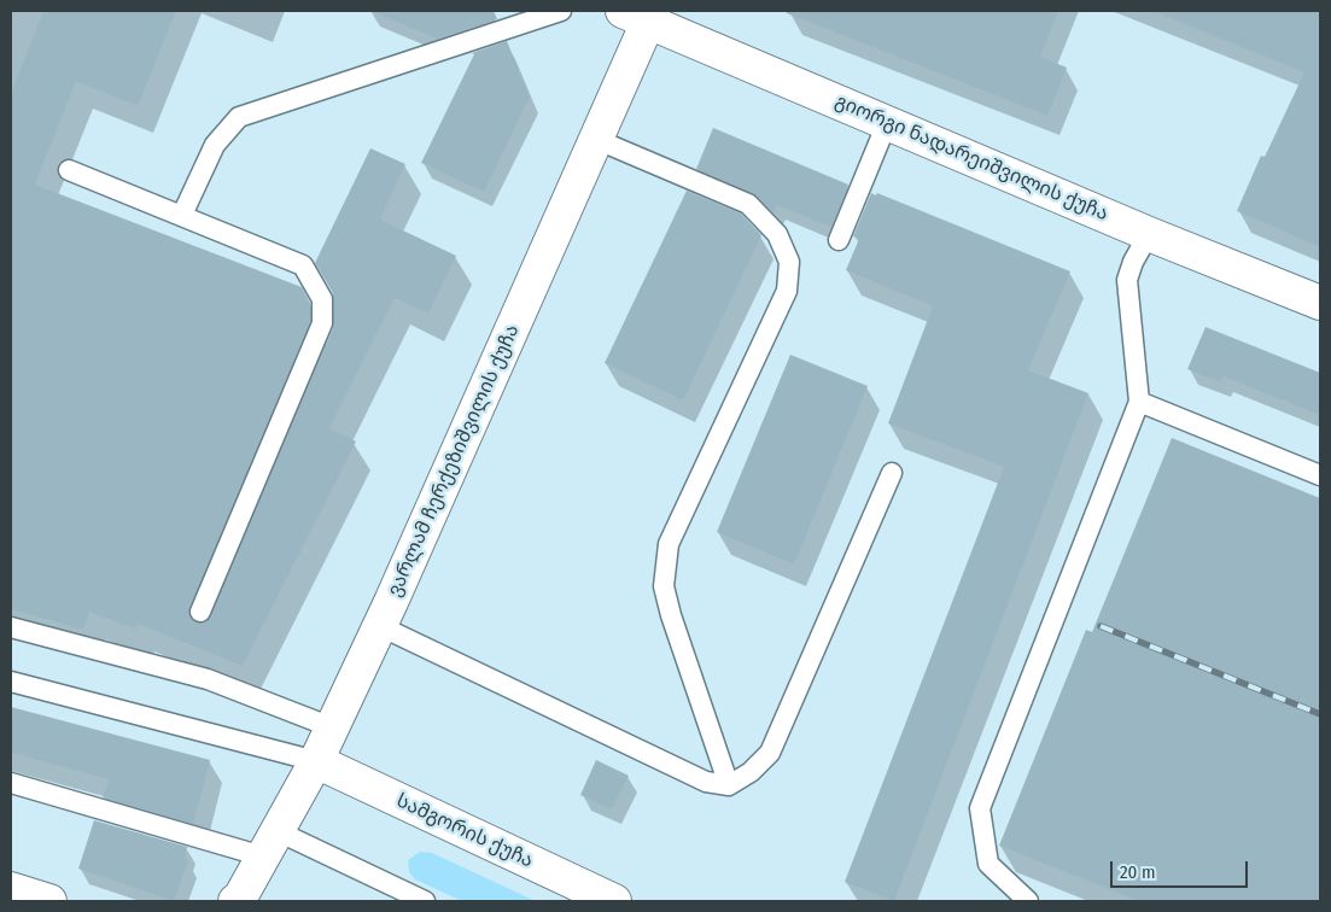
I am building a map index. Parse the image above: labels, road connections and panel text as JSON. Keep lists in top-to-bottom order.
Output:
{
  "streets": {
    "street": ["გიორგი ნადარეიშვილის ქუჩა", "ვარლამ ჩერქეზიშვილის ქუჩა", "სამგორის ქუჩა"]
  },
  "crossings": [
    ["გიორგი ნადარეიშვილის ქუჩა", "ვარლამ ჩერქეზიშვილის ქუჩა"],
    ["ვარლამ ჩერქეზიშვილის ქუჩა", "სამგორის ქუჩა"]
  ],
  "scale_bar": "20 m"
}
